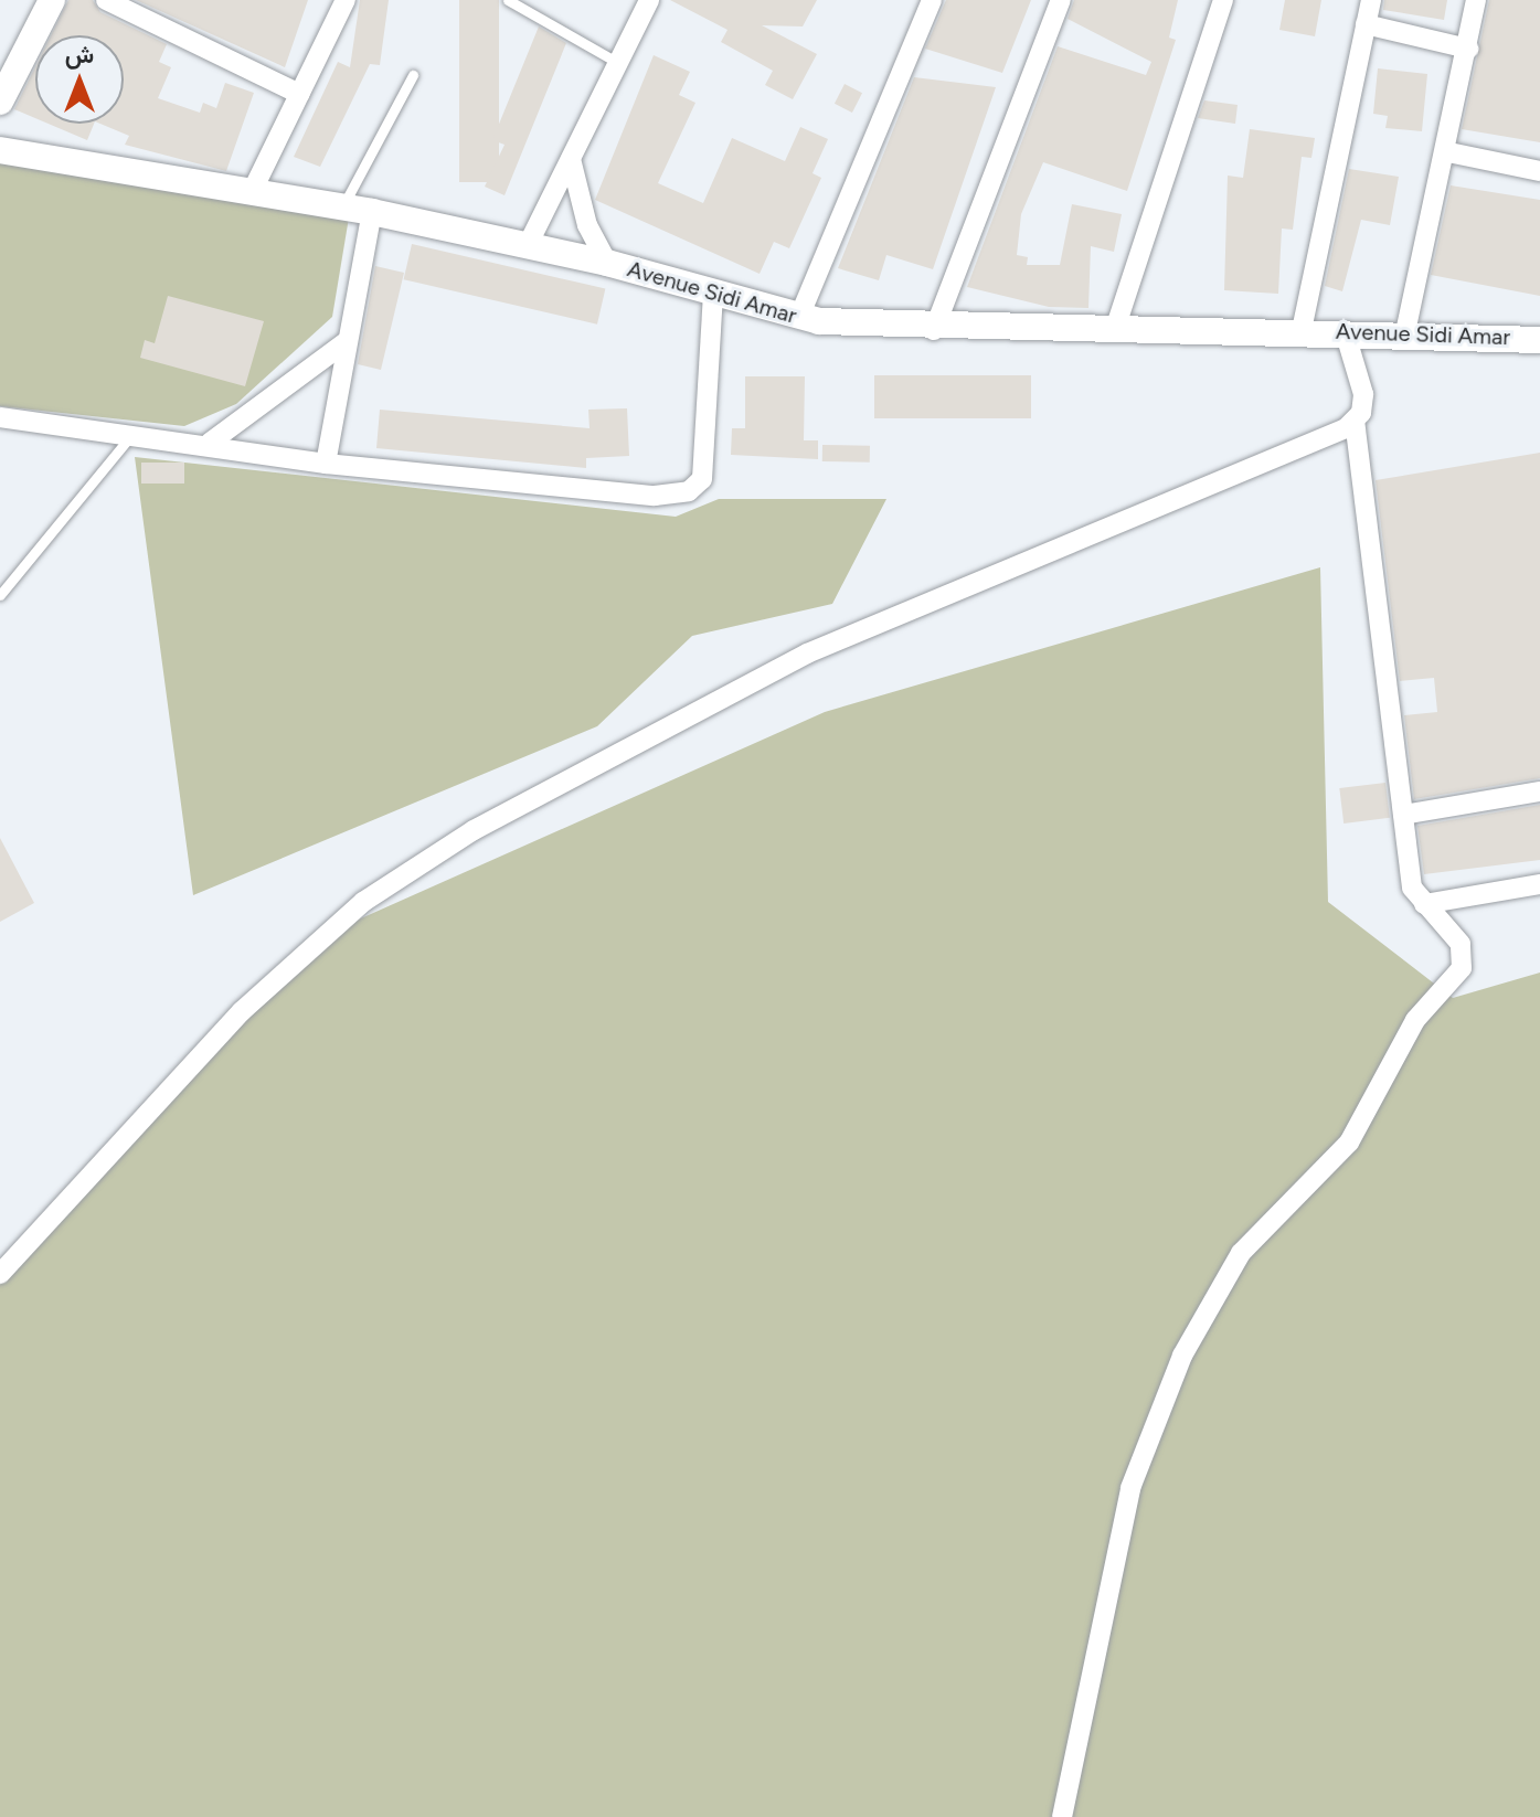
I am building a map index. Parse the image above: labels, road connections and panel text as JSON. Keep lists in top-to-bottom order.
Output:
{
  "streets": {
    "street": ["Avenue Sidi Amar"]
  },
  "north": "top"
}
